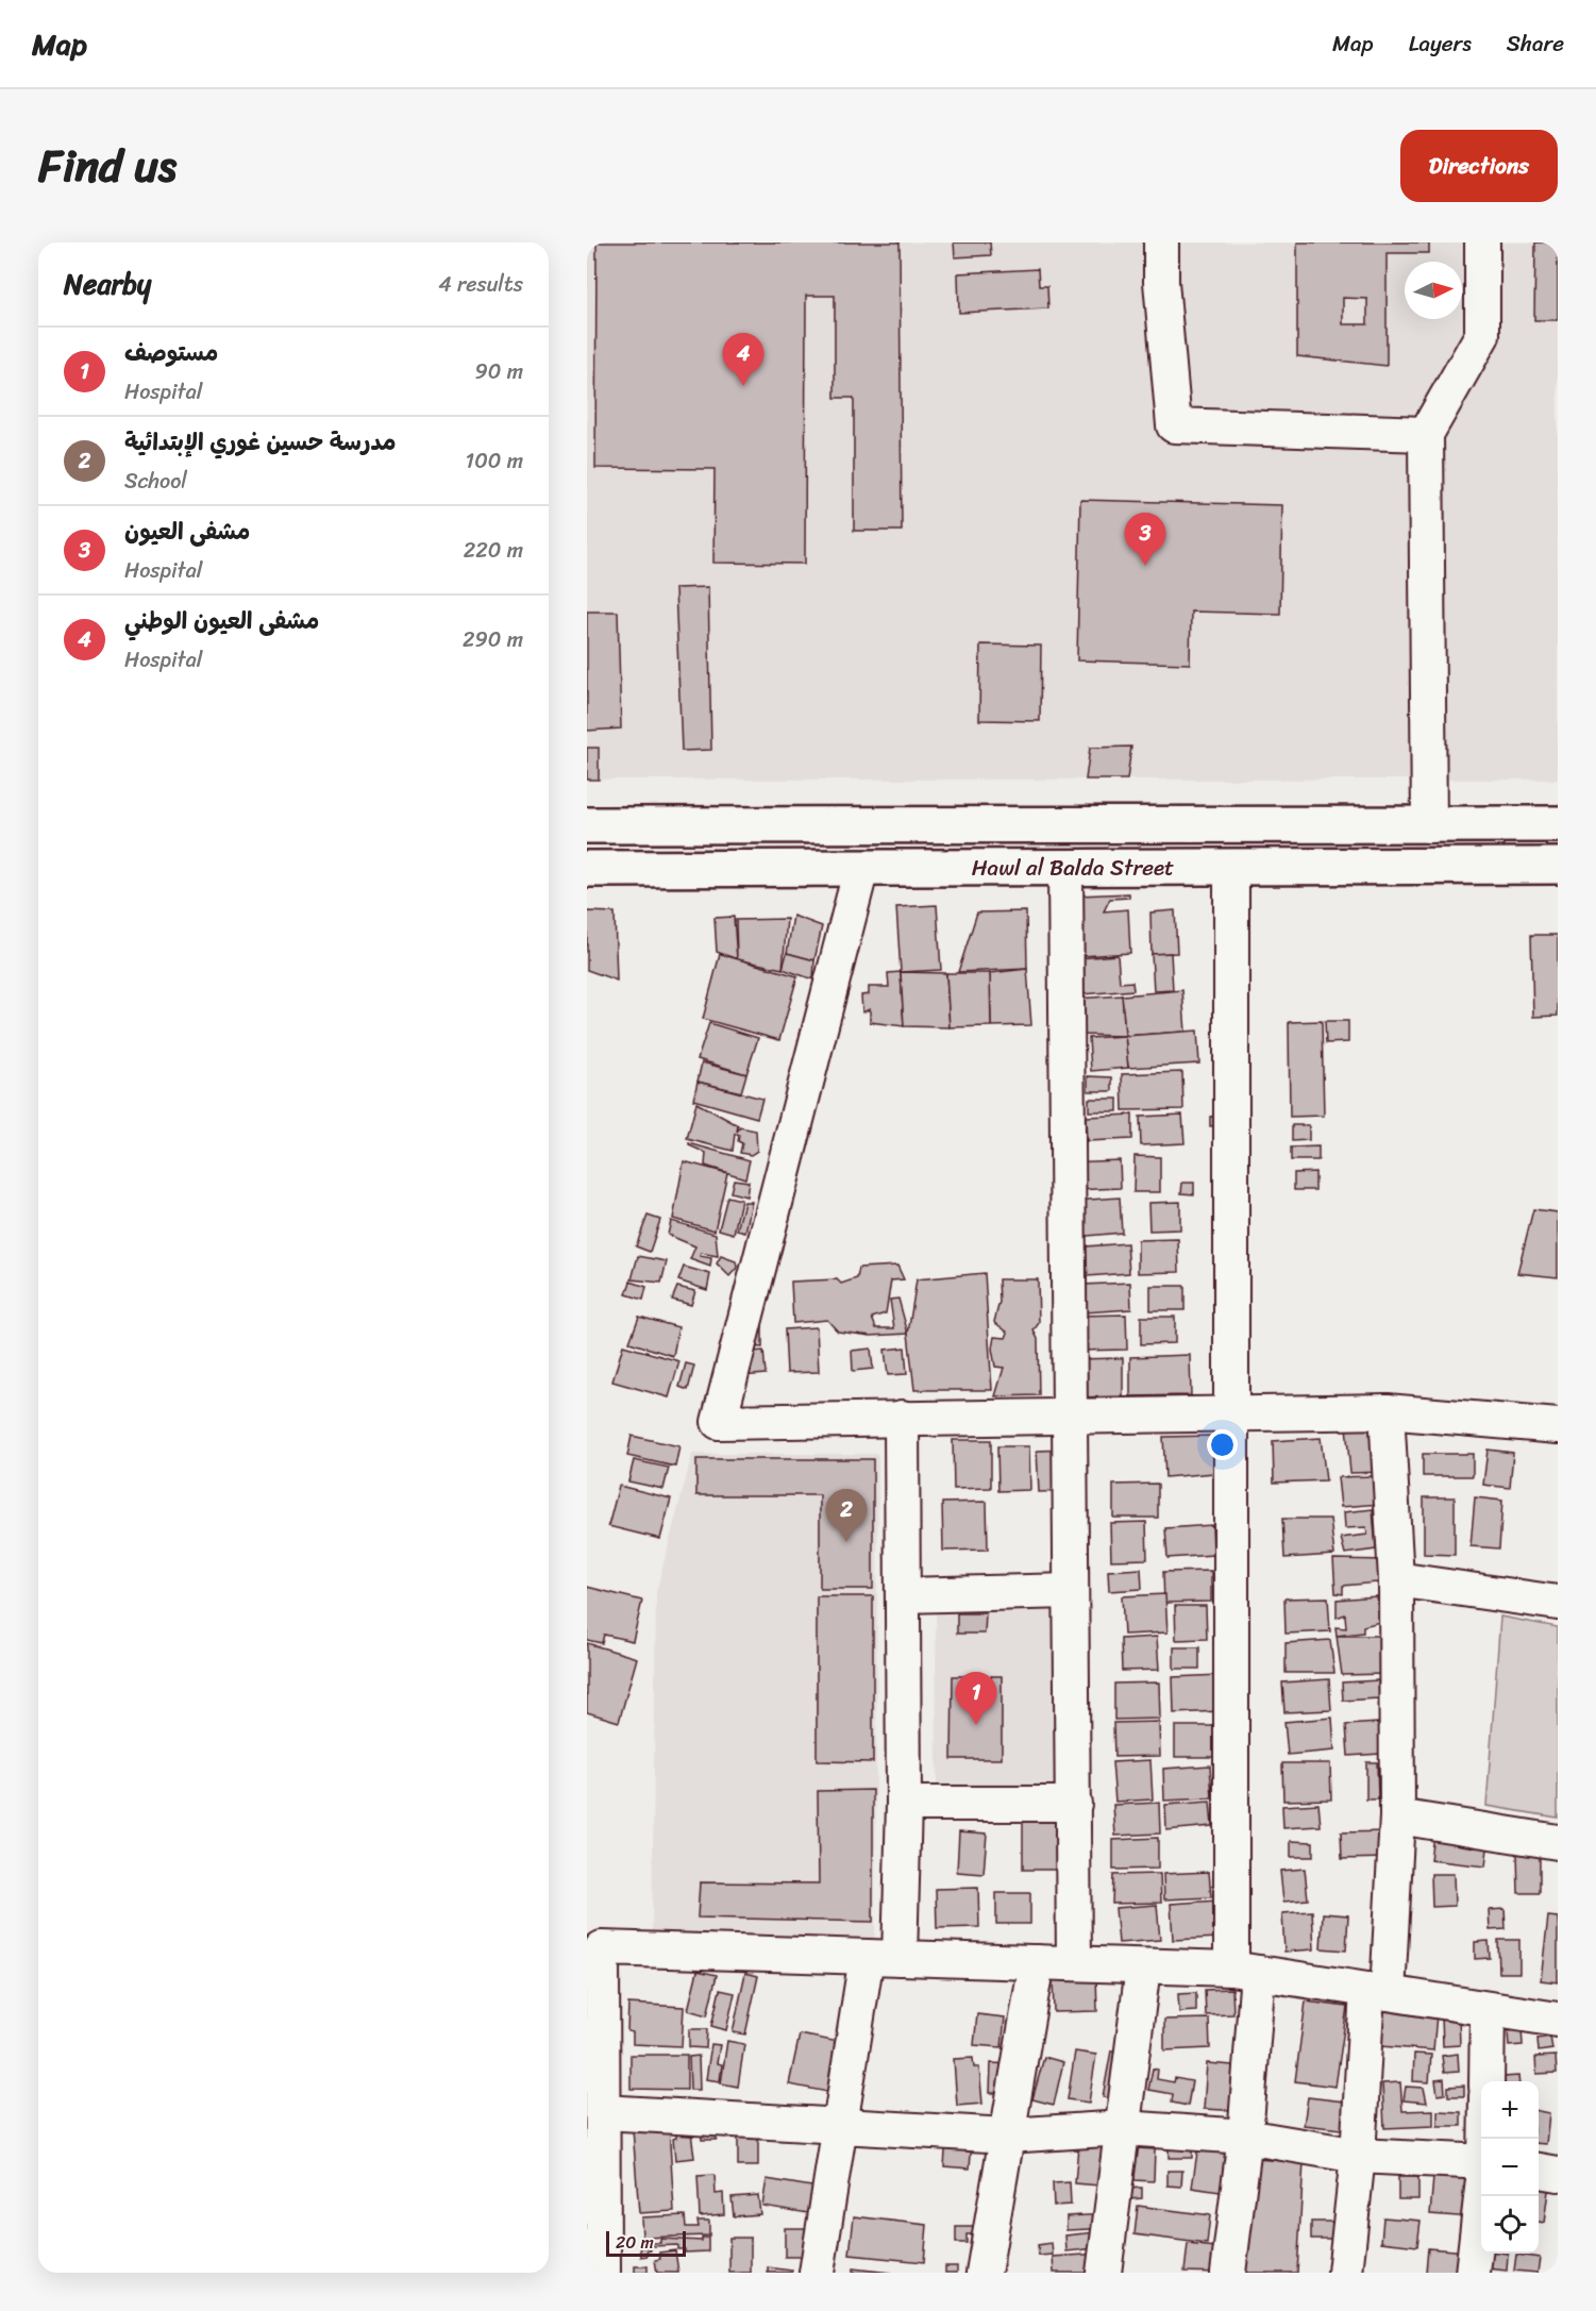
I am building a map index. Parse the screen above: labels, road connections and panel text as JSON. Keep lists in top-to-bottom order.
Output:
{
  "streets": {
    "main road": ["Hawl al Balda Street"]
  },
  "scale_bar": "20 m",
  "north": "right",
  "page": {
    "header": "Map",
    "nav": ["Map", "Layers", "Share"],
    "title": "Find us",
    "buttons": "Directions",
    "heading": ["Nearby", "4 results"],
    "list": [
      {
        "mark": "1",
        "name": "مستوصف",
        "note": "Hospital",
        "value": "90 m"
      },
      {
        "mark": "2",
        "name": "مدرسة حسين غوري الإبتدائية",
        "note": "School",
        "value": "100 m"
      },
      {
        "mark": "3",
        "name": "مشفى العيون",
        "note": "Hospital",
        "value": "220 m"
      },
      {
        "mark": "4",
        "name": "مشفى العيون الوطني",
        "note": "Hospital",
        "value": "290 m"
      }
    ],
    "pins": [
      "4",
      "3",
      "2",
      "1"
    ],
    "map_buttons": ["+", "−"],
    "scale": "20 m"
  }
}
